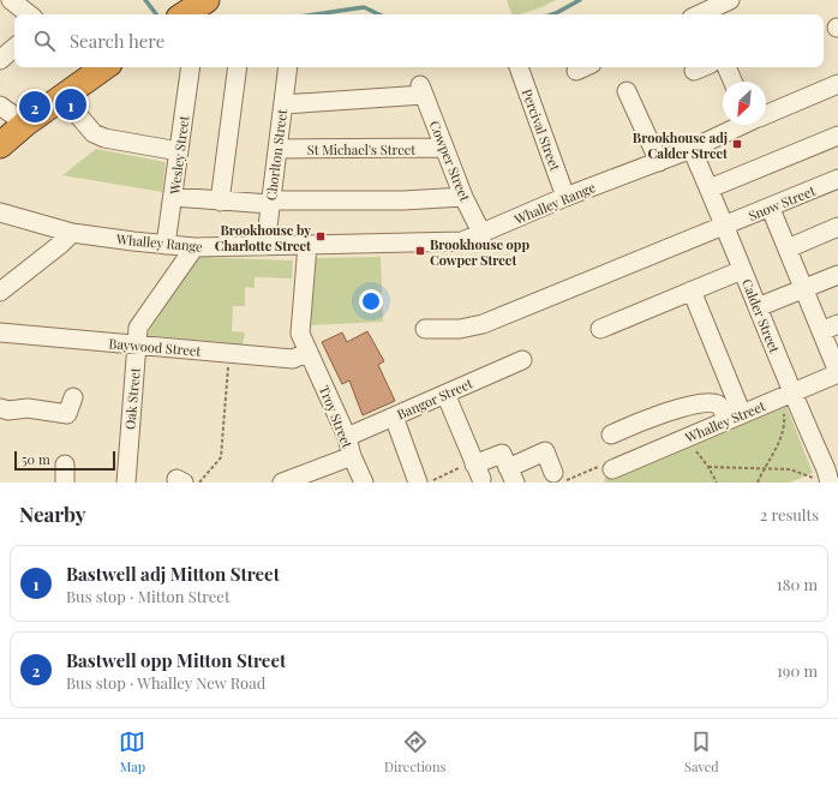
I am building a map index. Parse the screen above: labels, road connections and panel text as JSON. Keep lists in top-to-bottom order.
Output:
{
  "streets": {
    "street": [
      "Percival Street",
      "St Michael's Street",
      "Wesley Street",
      "Chorlton Street",
      "Cowper Street",
      "Whalley Range",
      "Snow Street",
      "Calder Street",
      "Baywood Street",
      "Oak Street",
      "Bangor Street",
      "Troy Street",
      "Whalley Street"
    ]
  },
  "crossings": [
    ["Percival Street", "Whalley Range"],
    ["St Michael's Street", "Chorlton Street"],
    ["St Michael's Street", "Cowper Street"],
    ["Wesley Street", "Whalley Range"],
    ["Chorlton Street", "Cowper Street"],
    ["Chorlton Street", "Whalley Range"],
    ["Cowper Street", "Whalley Range"],
    ["Whalley Range", "Calder Street"],
    ["Whalley Range", "Oak Street"],
    ["Whalley Range", "Troy Street"],
    ["Snow Street", "Calder Street"],
    ["Calder Street", "Whalley Street"],
    ["Baywood Street", "Oak Street"],
    ["Baywood Street", "Troy Street"],
    ["Bangor Street", "Troy Street"]
  ],
  "places": {
    "transit": ["Brookhouse adj Calder Street", "Brookhouse by Charlotte Street", "Brookhouse opp Cowper Street"]
  },
  "scale_bar": "50 m",
  "north": "bottom left",
  "page": {
    "search": "Search here",
    "pins": ["1", "2"],
    "scale": "50 m",
    "heading": ["Nearby", "2 results"],
    "list": [
      {
        "mark": "1",
        "name": "Bastwell adj Mitton Street",
        "note": "Bus stop · Mitton Street",
        "value": "180 m"
      },
      {
        "mark": "2",
        "name": "Bastwell opp Mitton Street",
        "note": "Bus stop · Whalley New Road",
        "value": "190 m"
      }
    ],
    "nav": ["Map", "Directions", "Saved"]
  }
}
